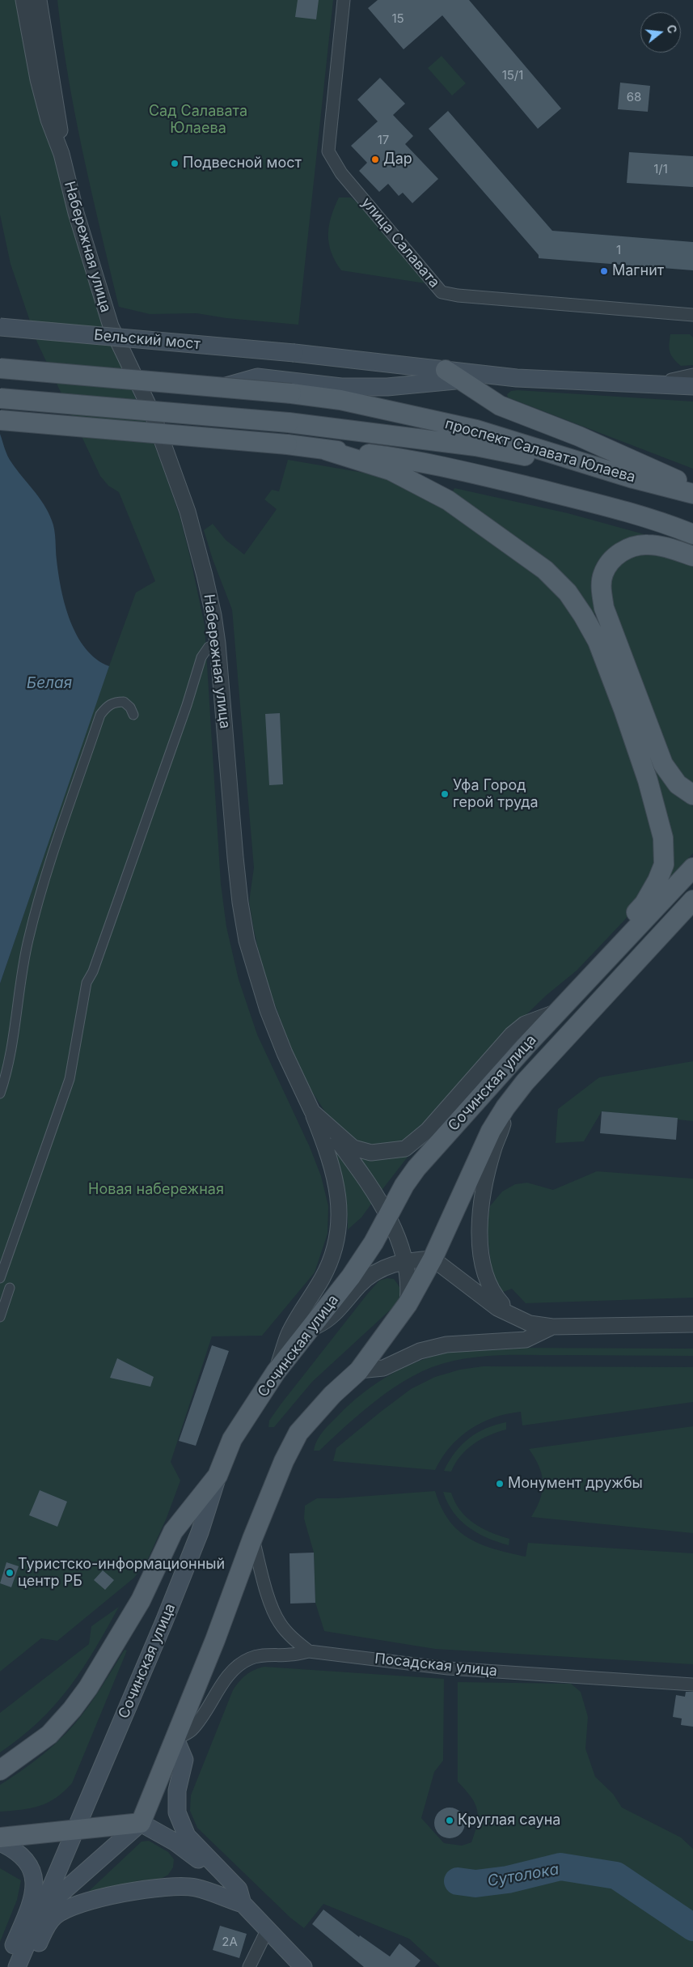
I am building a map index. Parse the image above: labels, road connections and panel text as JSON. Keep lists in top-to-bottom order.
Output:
{
  "streets": {
    "main road": ["Бельский мост", "проспект Салавата Юлаева", "Сочинская улица"],
    "street": ["улица Салавата", "Набережная улица", "Посадская улица"]
  },
  "crossings": [
    ["Сочинская улица", "Посадская улица"]
  ],
  "water": ["Белая", "Сутолока"],
  "parks": ["Сад Салавата Юлаева", "Новая набережная"],
  "places": [
    "Дар",
    "Подвесной мост",
    "Магнит",
    "Уфа Город герой труда",
    "Монумент дружбы",
    "Туристско-информационный центр РБ",
    "Круглая сауна"
  ],
  "house_numbers": [
    "15",
    "15/1",
    "68",
    "17",
    "1/1",
    "1",
    "2А"
  ],
  "north": "right"
}
